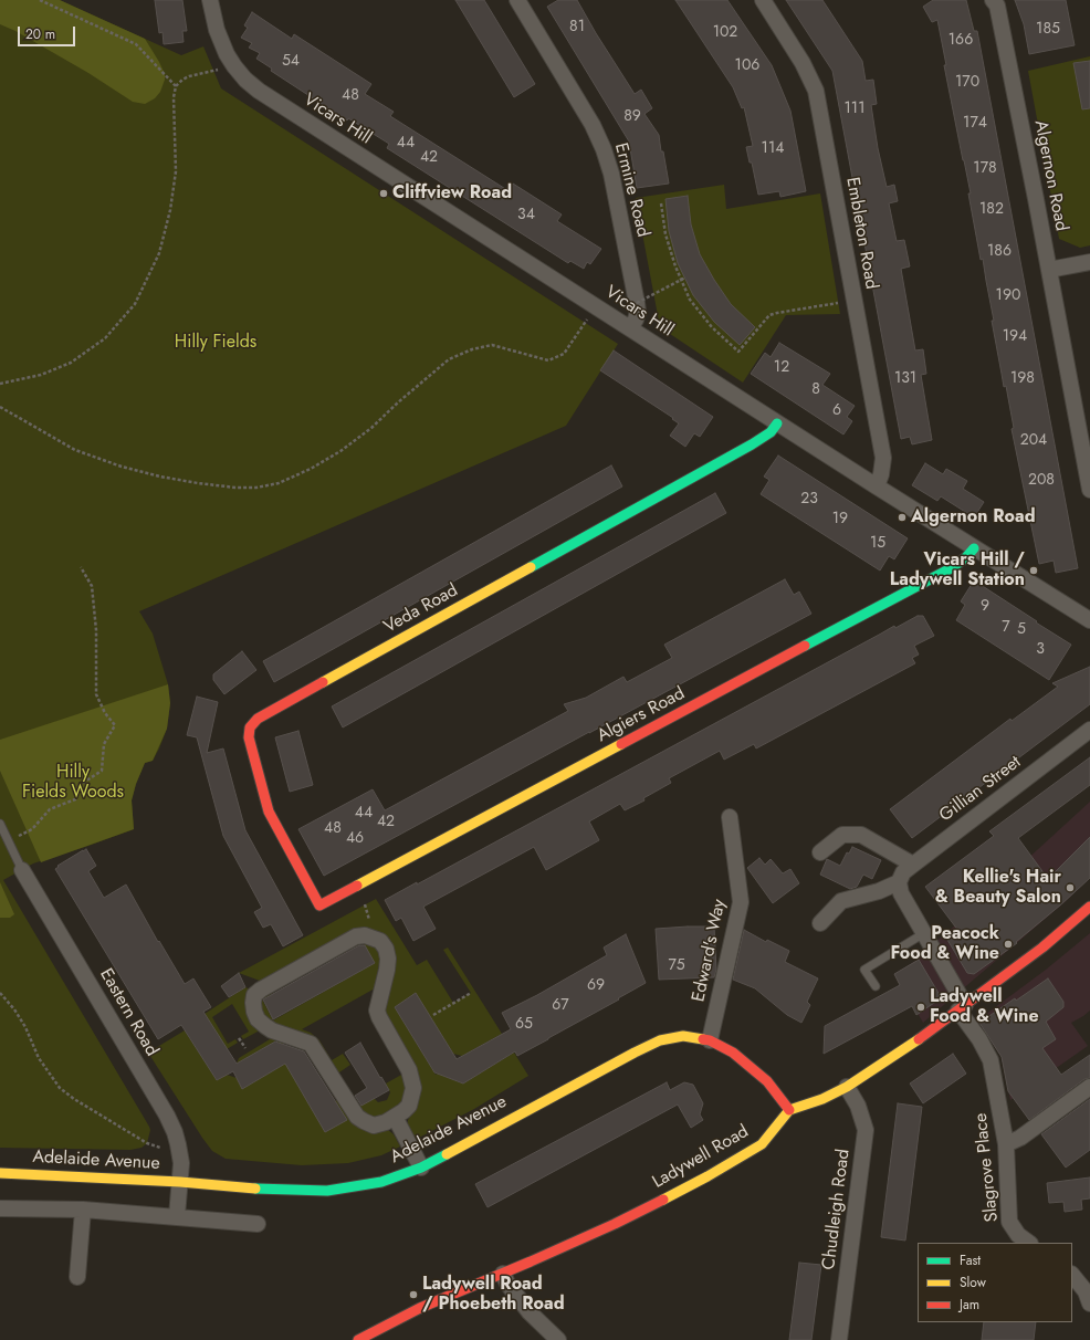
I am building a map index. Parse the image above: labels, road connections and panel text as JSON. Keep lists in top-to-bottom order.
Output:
{
  "streets": {
    "street": [
      "Vicars Hill",
      "Algernon Road",
      "Ermine Road",
      "Embleton Road",
      "Veda Road",
      "Algiers Road",
      "Gillian Street",
      "Edward's Way",
      "Eastern Road",
      "Adelaide Avenue",
      "Ladywell Road",
      "Slagrove Place",
      "Chudleigh Road"
    ]
  },
  "crossings": [
    ["Vicars Hill", "Ermine Road"],
    ["Vicars Hill", "Embleton Road"],
    ["Vicars Hill", "Veda Road"],
    ["Vicars Hill", "Algiers Road"],
    ["Veda Road", "Algiers Road"],
    ["Edward's Way", "Adelaide Avenue"],
    ["Eastern Road", "Adelaide Avenue"],
    ["Adelaide Avenue", "Ladywell Road"]
  ],
  "parks": ["Hilly Fields", "Hilly Fields Woods"],
  "places": [
    "Cliffview Road",
    "Algernon Road",
    "Vicars Hill / Ladywell Station",
    "Kellie's Hair & Beauty Salon",
    "Peacock Food & Wine",
    "Ladywell Food & Wine",
    "Ladywell Road / Phoebeth Road"
  ],
  "house_numbers": [
    "81",
    "185",
    "102",
    "166",
    "54",
    "106",
    "170",
    "48",
    "111",
    "89",
    "174",
    "44",
    "114",
    "42",
    "178",
    "182",
    "34",
    "186",
    "190",
    "194",
    "12",
    "131",
    "198",
    "8",
    "6",
    "204",
    "208",
    "23",
    "19",
    "15",
    "9",
    "7",
    "5",
    "3",
    "44",
    "42",
    "48",
    "46",
    "75",
    "69",
    "67",
    "65"
  ],
  "legend": ["Fast", "Slow", "Jam"],
  "scale_bar": "20 m"
}
